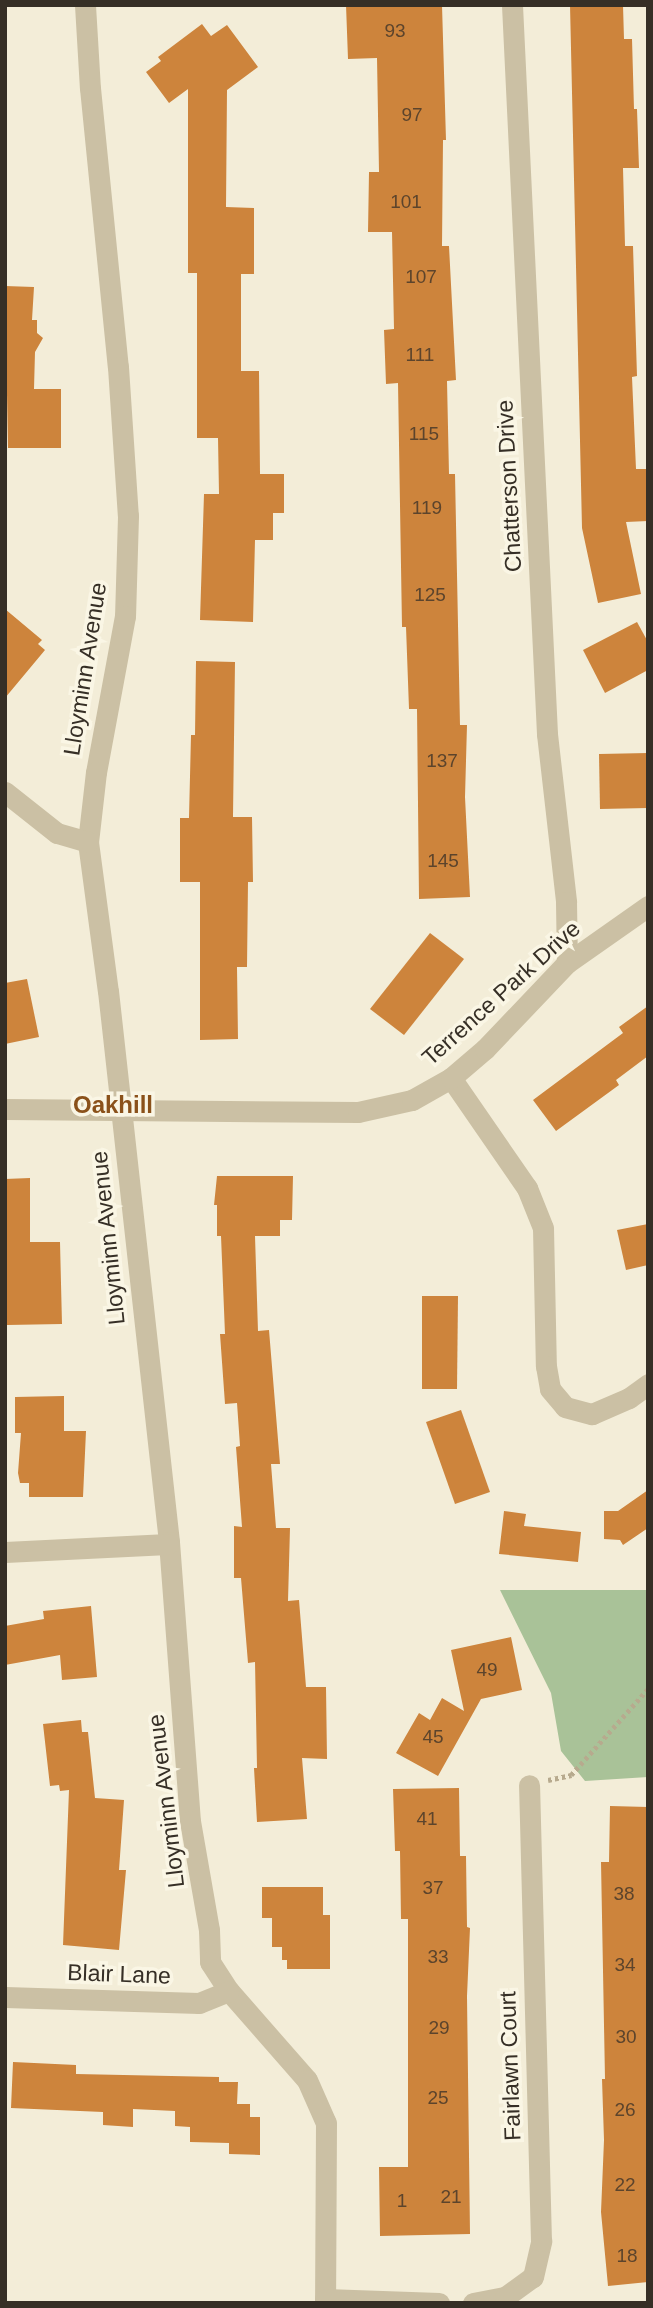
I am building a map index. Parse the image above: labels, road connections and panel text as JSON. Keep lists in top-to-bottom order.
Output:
{
  "streets": {
    "street": [
      "Chatterson Drive",
      "Lloyminn Avenue",
      "Terrence Park Drive",
      "Blair Lane",
      "Fairlawn Court"
    ]
  },
  "crossings": [
    ["Chatterson Drive", "Terrence Park Drive"],
    ["Lloyminn Avenue", "Terrence Park Drive"],
    ["Lloyminn Avenue", "Blair Lane"]
  ],
  "districts": ["Oakhill"],
  "house_numbers": [
    "93",
    "97",
    "101",
    "107",
    "111",
    "115",
    "119",
    "125",
    "137",
    "145",
    "49",
    "45",
    "41",
    "37",
    "38",
    "33",
    "34",
    "29",
    "30",
    "25",
    "26",
    "22",
    "21",
    "1",
    "18"
  ]
}
